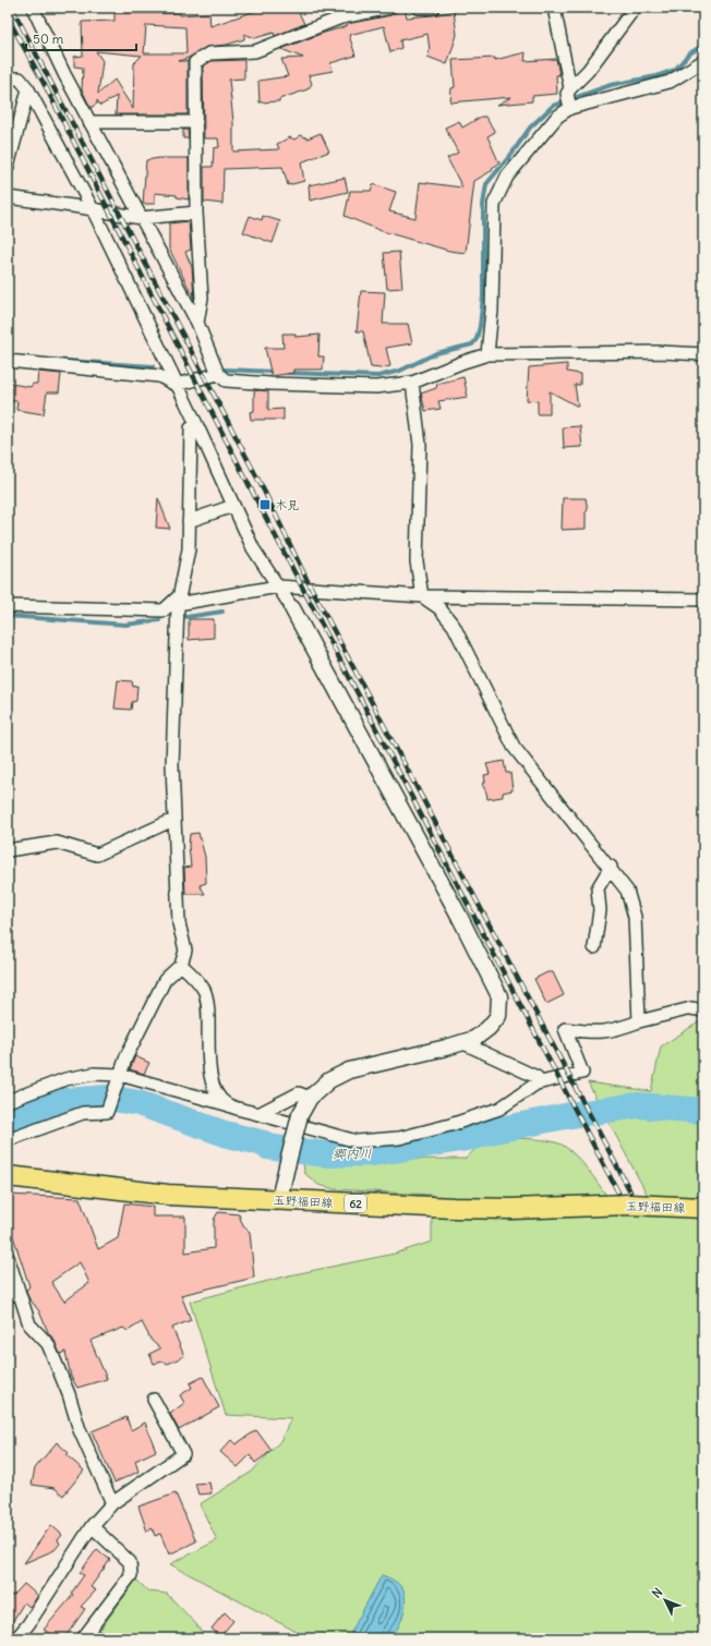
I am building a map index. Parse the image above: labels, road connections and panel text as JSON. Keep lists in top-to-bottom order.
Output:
{
  "streets": {
    "main road": ["玉野福田線", "62"]
  },
  "water": ["郷内川"],
  "places": {
    "transit": ["木見"]
  },
  "scale_bar": "50 m",
  "north": "top left"
}
